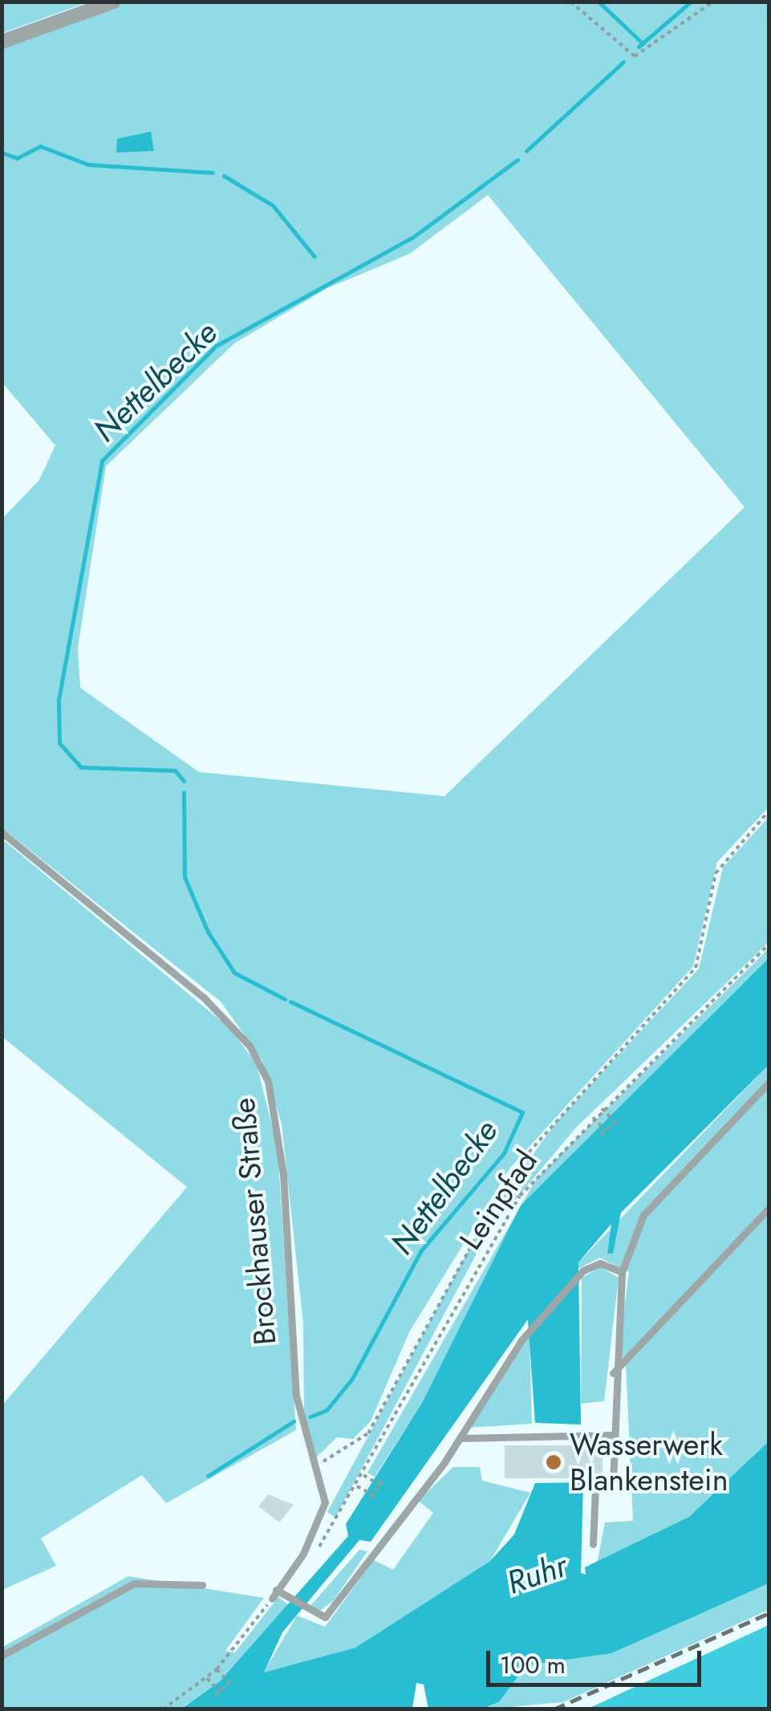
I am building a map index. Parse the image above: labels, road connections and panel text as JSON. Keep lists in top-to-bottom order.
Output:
{
  "streets": {
    "lane": ["Brockhauser Straße"],
    "path": ["Leinpfad"]
  },
  "water": ["Nettelbecke", "Ruhr"],
  "places": ["Wasserwerk Blankenstein"],
  "scale_bar": "100 m"
}
